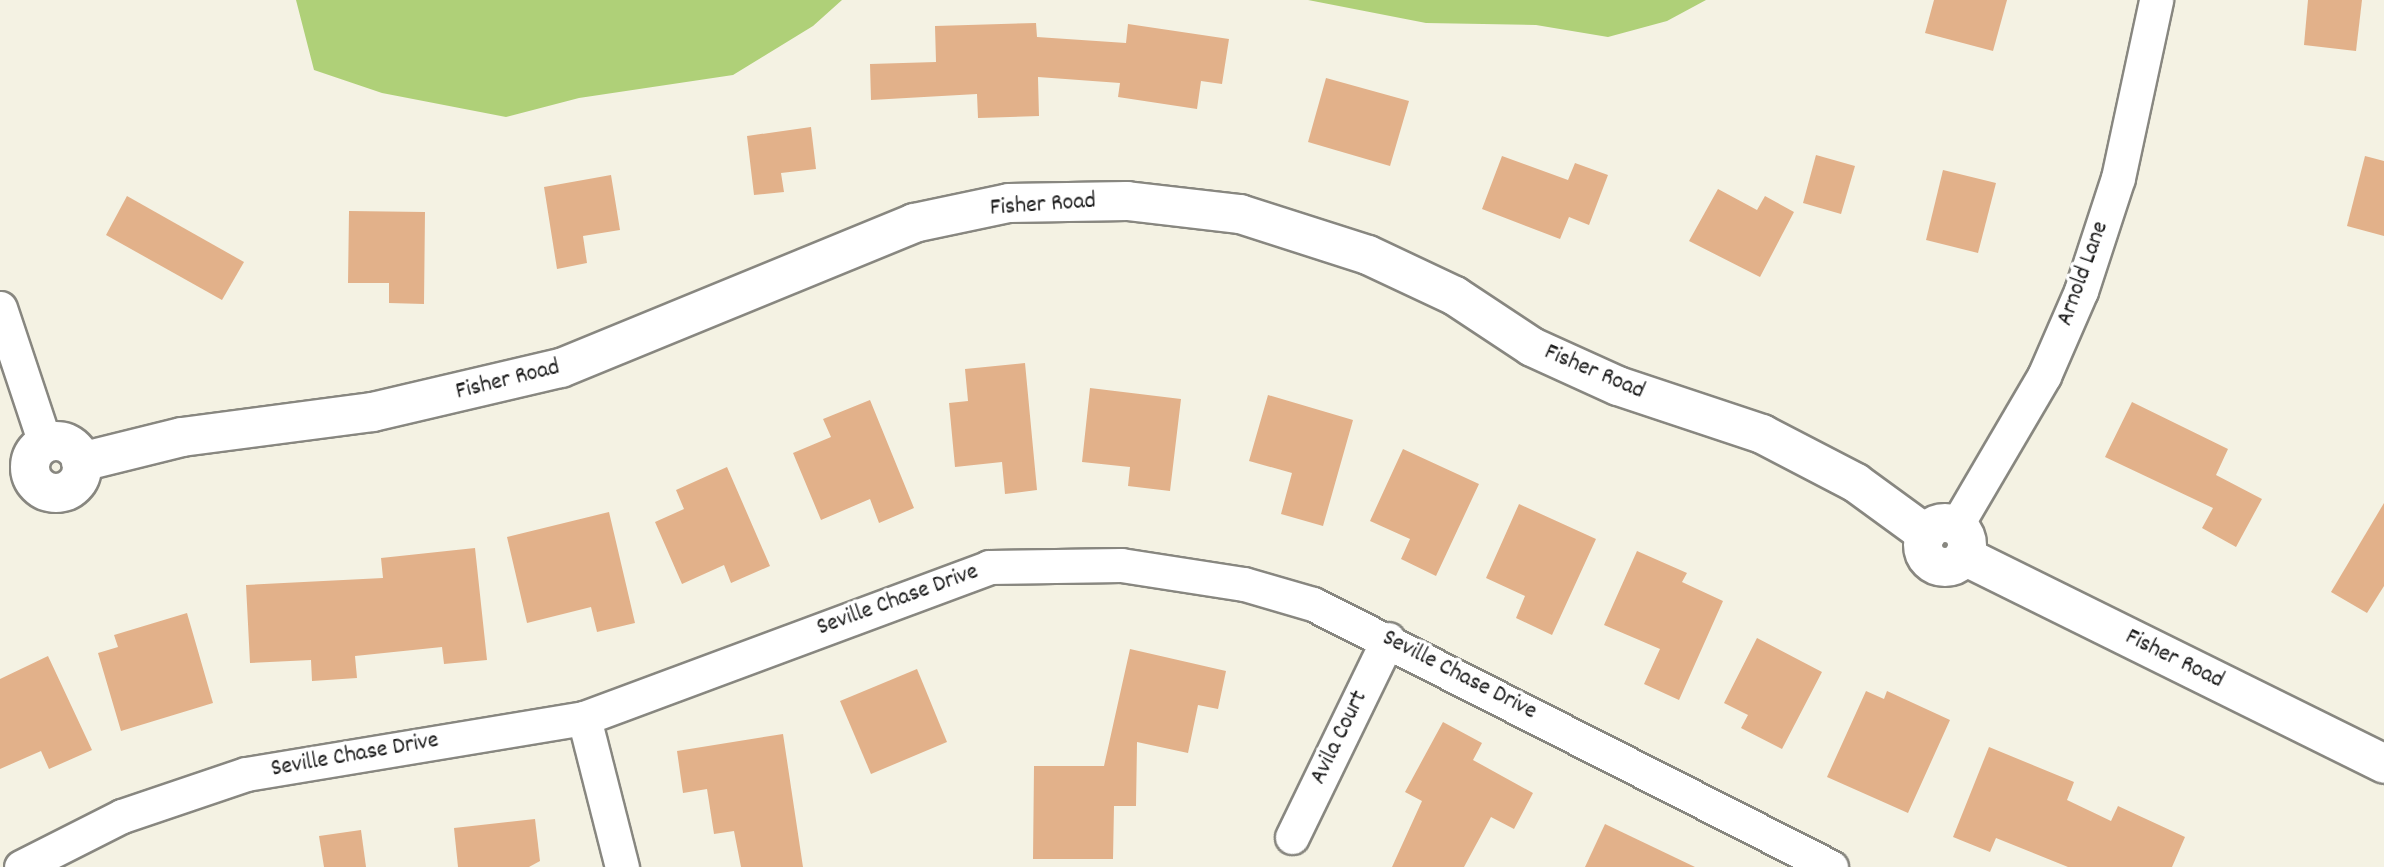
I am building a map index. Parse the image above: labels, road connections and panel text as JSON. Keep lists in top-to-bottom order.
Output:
{
  "streets": {
    "street": [
      "Fisher Road",
      "Arnold Lane",
      "Seville Chase Drive",
      "Avila Court"
    ]
  },
  "crossings": [
    ["Fisher Road", "Arnold Lane"],
    ["Seville Chase Drive", "Avila Court"]
  ]
}
